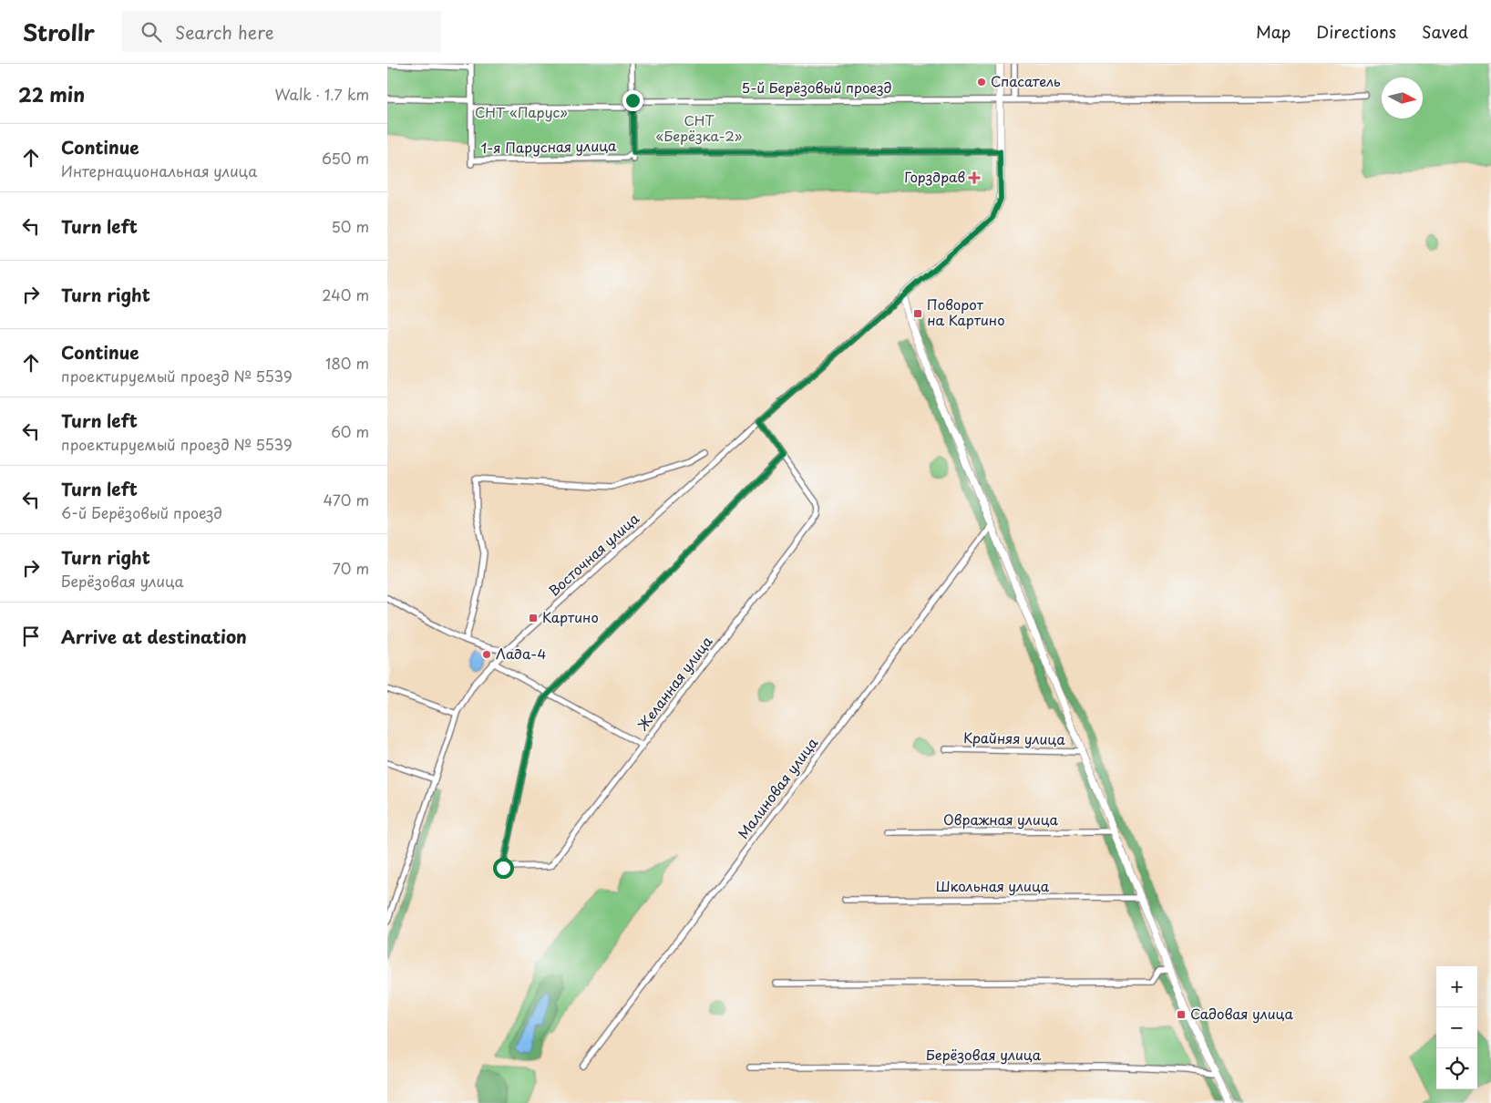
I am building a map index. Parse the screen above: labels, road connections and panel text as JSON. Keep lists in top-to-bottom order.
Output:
{
  "streets": {
    "street": [
      "5-й Берёзовый проезд",
      "1-я Парусная улица",
      "Восточная улица",
      "Желанная улица",
      "Крайняя улица",
      "Малиновая улица",
      "Овражная улица",
      "Школьная улица",
      "Берёзовая улица"
    ]
  },
  "parks": ["СНТ «Парус»", "СНТ «Берёзка-2»"],
  "places": {
    "other": ["Спасатель", "Лада-4"],
    "health": ["Горздрав"],
    "transit": ["Поворот на Картино", "Картино", "Садовая улица"]
  },
  "north": "right",
  "page": {
    "header": "Strollr",
    "search": "Search here",
    "nav": ["Map", "Directions", "Saved"],
    "heading": ["22 min", "Walk · 1.7 km"],
    "list": [
      ["Continue", "Интернациональная улица", "650 m"],
      ["Turn left", "50 m"],
      ["Turn right", "240 m"],
      ["Continue", "проектируемый проезд № 5539", "180 m"],
      ["Turn left", "проектируемый проезд № 5539", "60 m"],
      ["Turn left", "6-й Берёзовый проезд", "470 m"],
      ["Turn right", "Берёзовая улица", "70 m"],
      "Arrive at destination"
    ],
    "map_buttons": ["+", "−"]
  }
}
